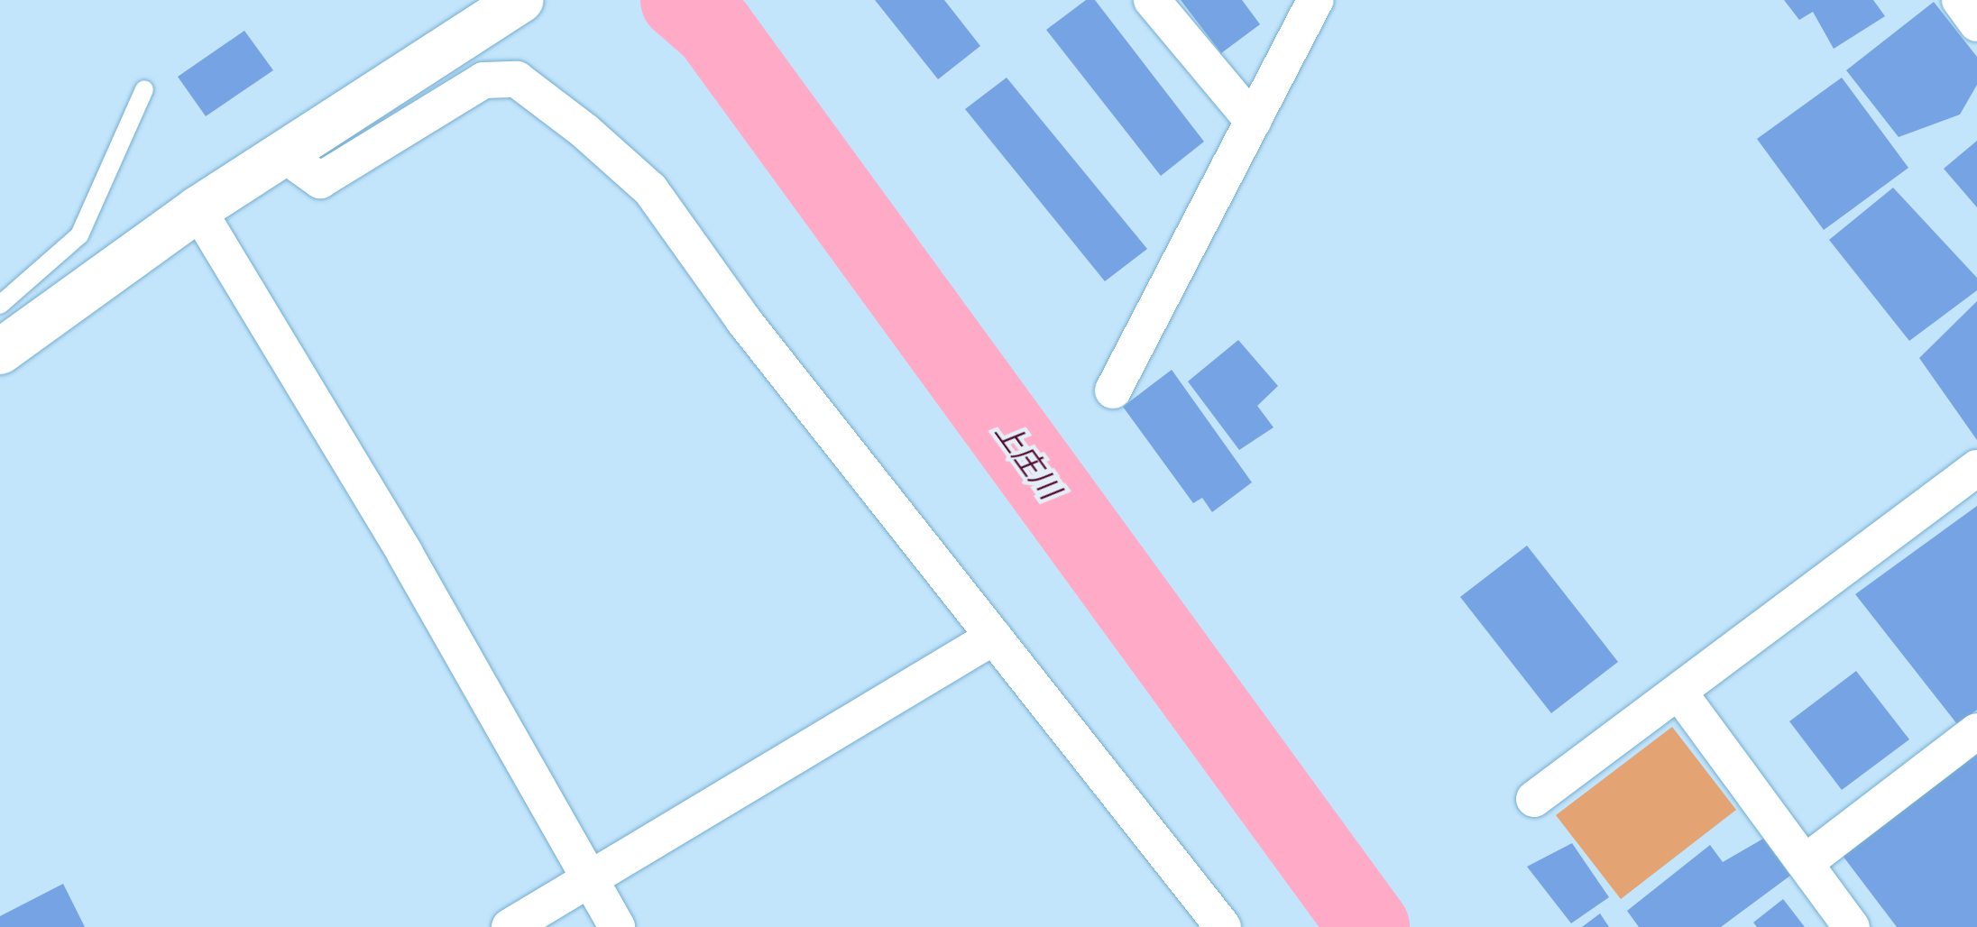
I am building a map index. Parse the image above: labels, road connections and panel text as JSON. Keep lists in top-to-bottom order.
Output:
{
  "water": ["上庄川"]
}
